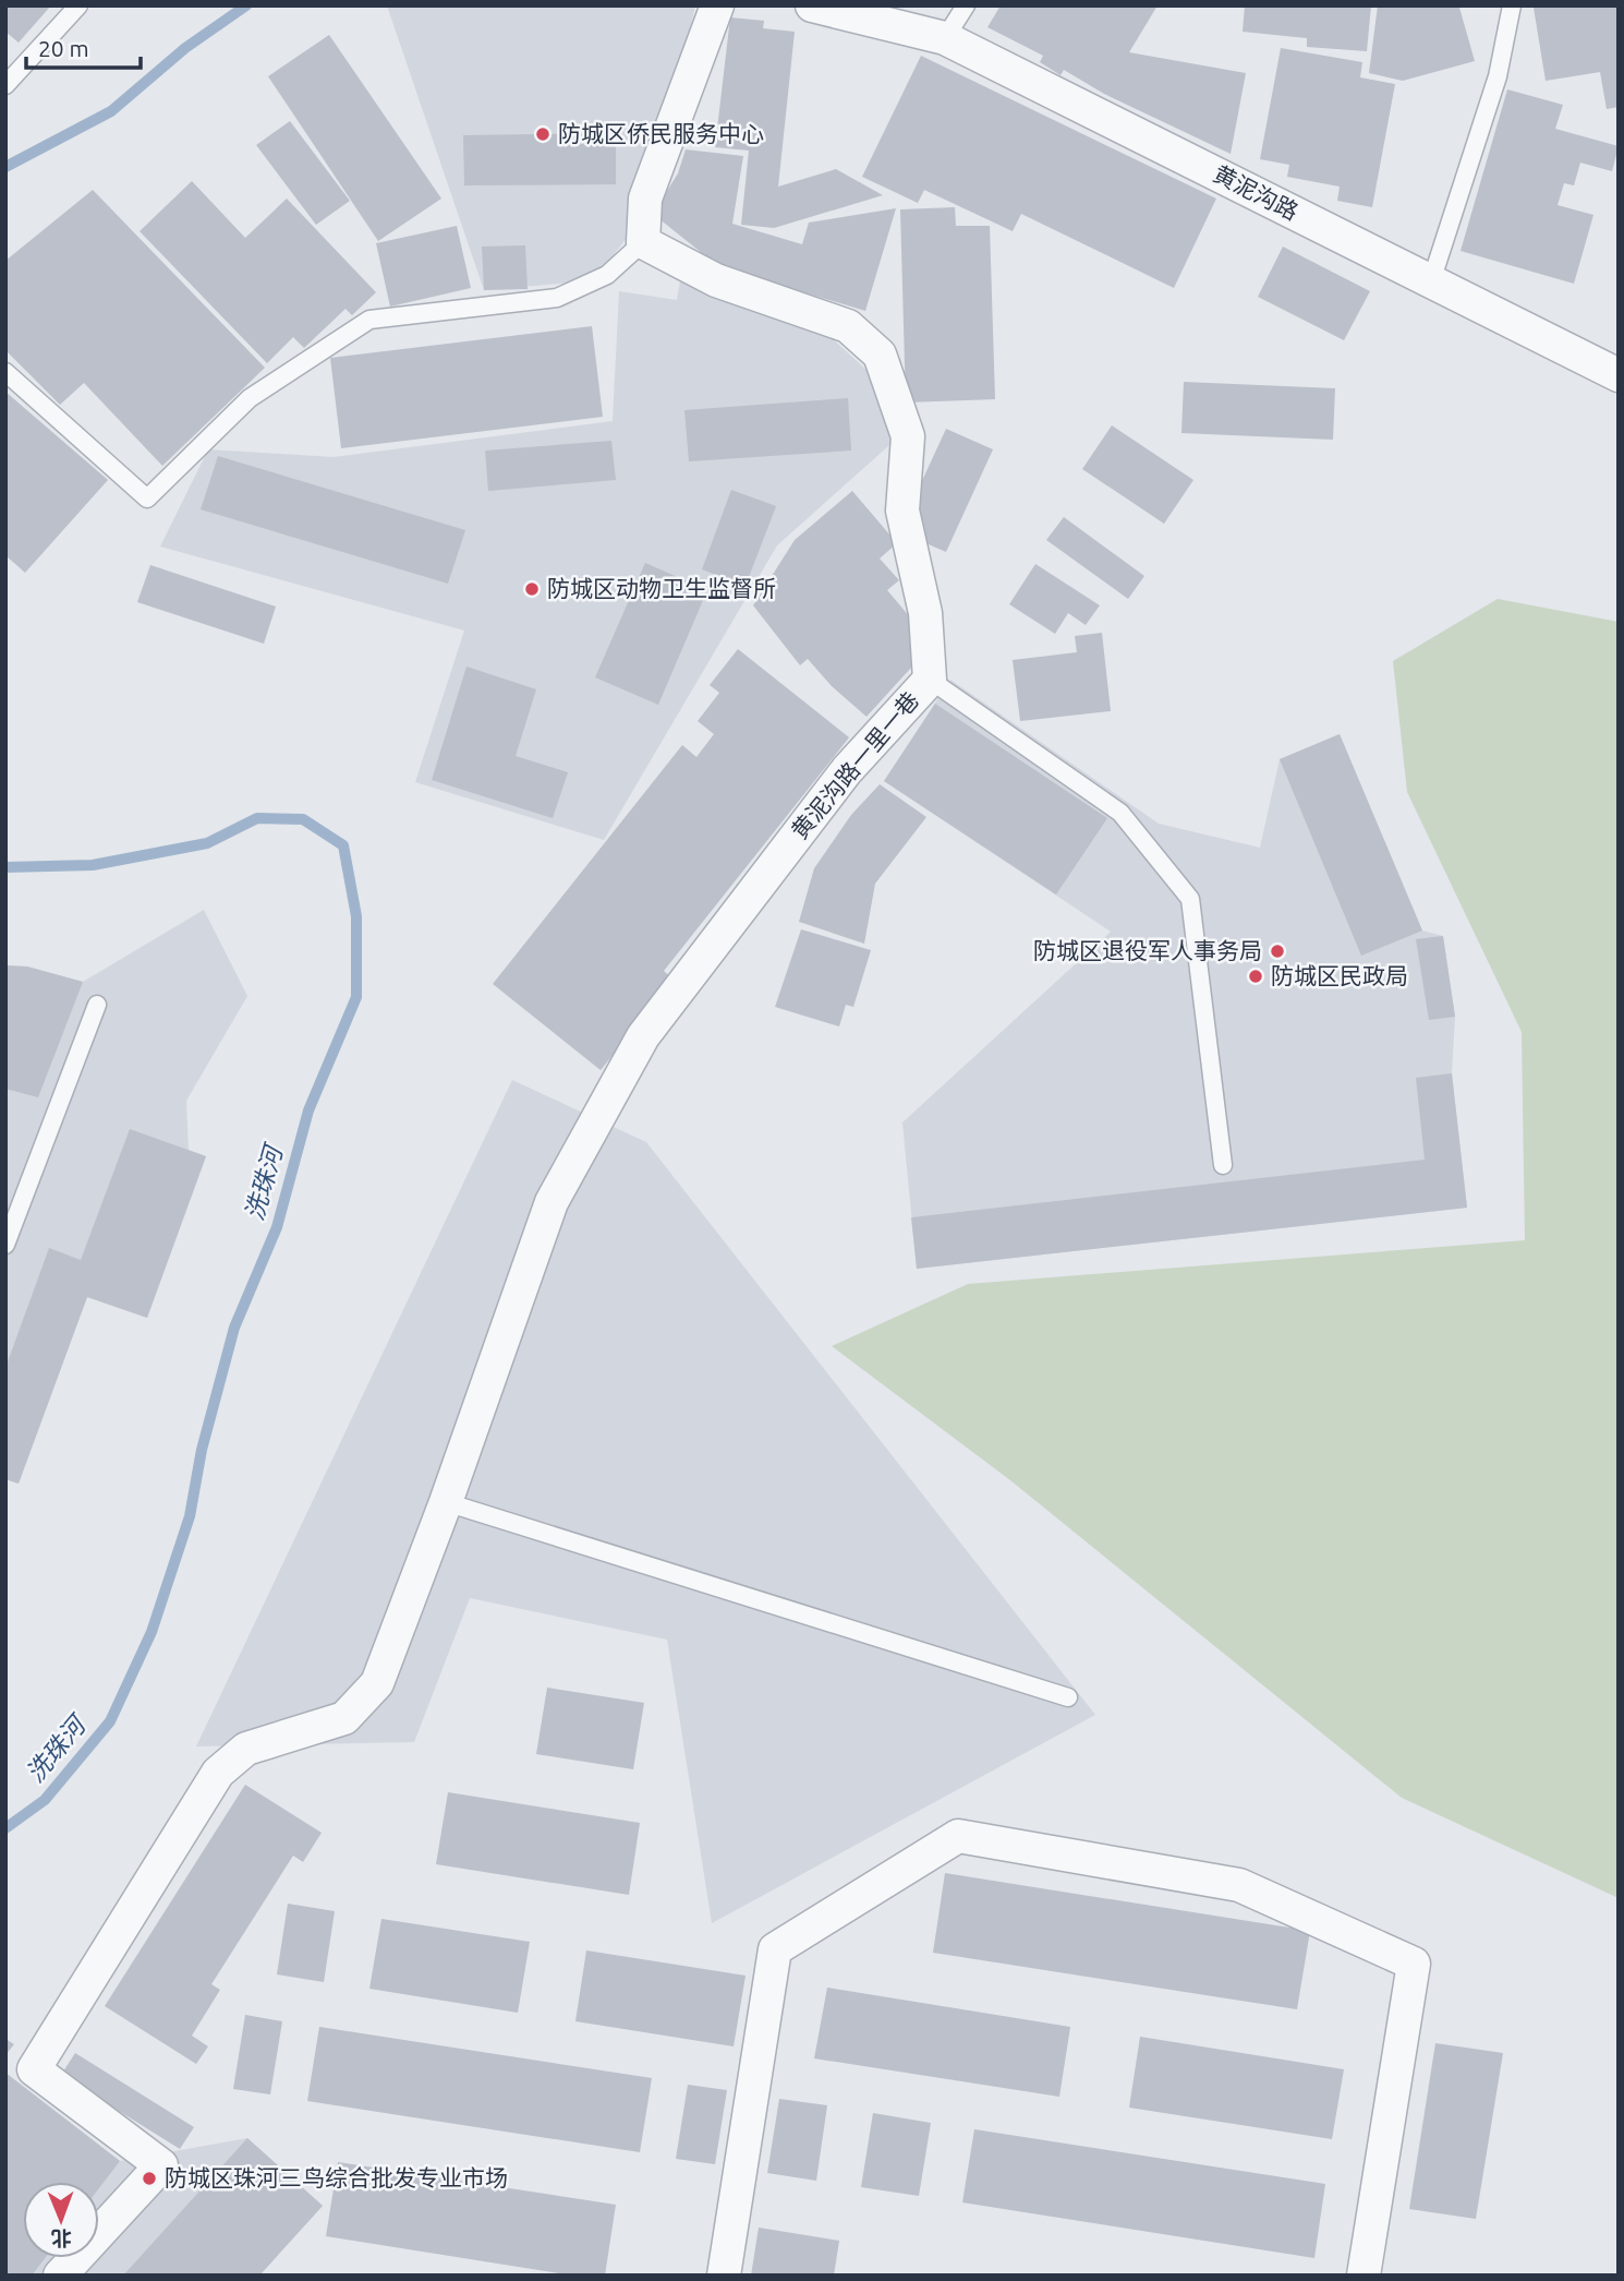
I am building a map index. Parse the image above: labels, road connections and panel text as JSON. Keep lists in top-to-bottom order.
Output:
{
  "streets": {
    "street": ["黄泥沟路", "黄泥沟路一里一巷"]
  },
  "water": ["洗珠河"],
  "places": [
    "防城区侨民服务中心",
    "防城区动物卫生监督所",
    "防城区退役军人事务局",
    "防城区民政局",
    "防城区珠河三鸟综合批发专业市场"
  ],
  "scale_bar": "20 m",
  "north": "bottom"
}
